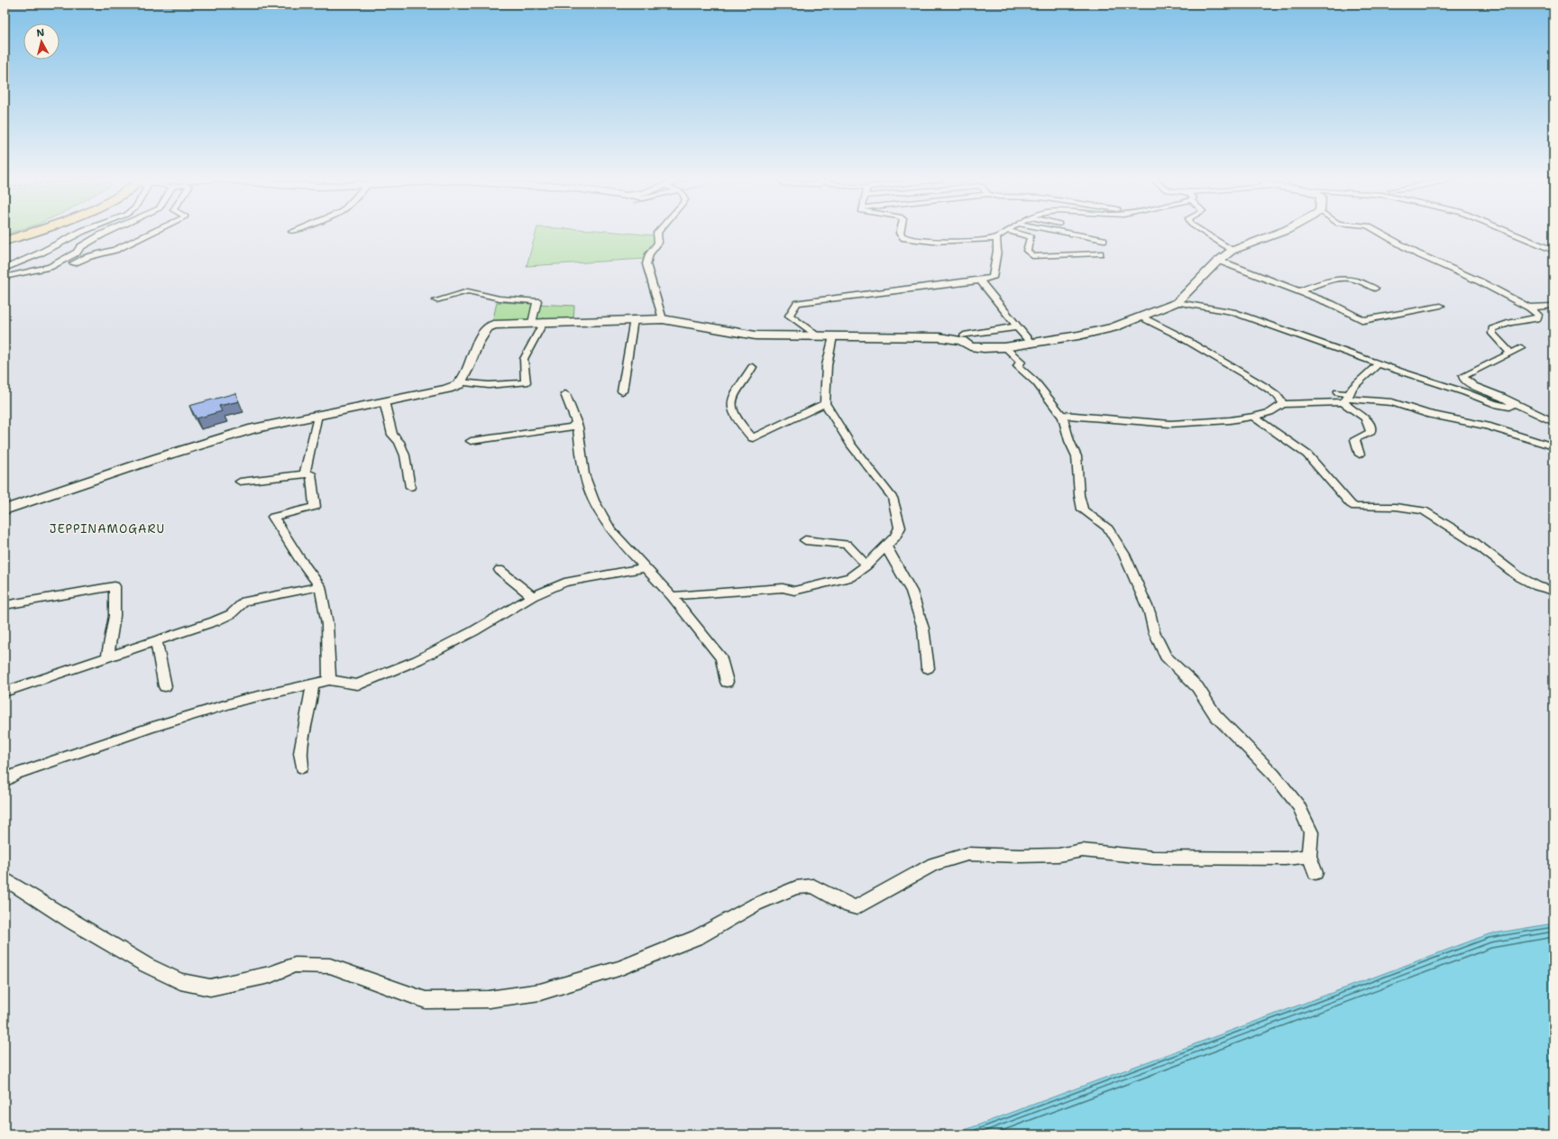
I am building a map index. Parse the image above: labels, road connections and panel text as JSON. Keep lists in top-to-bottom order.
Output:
{
  "districts": ["JEPPINAMOGARU"],
  "north": "top"
}
